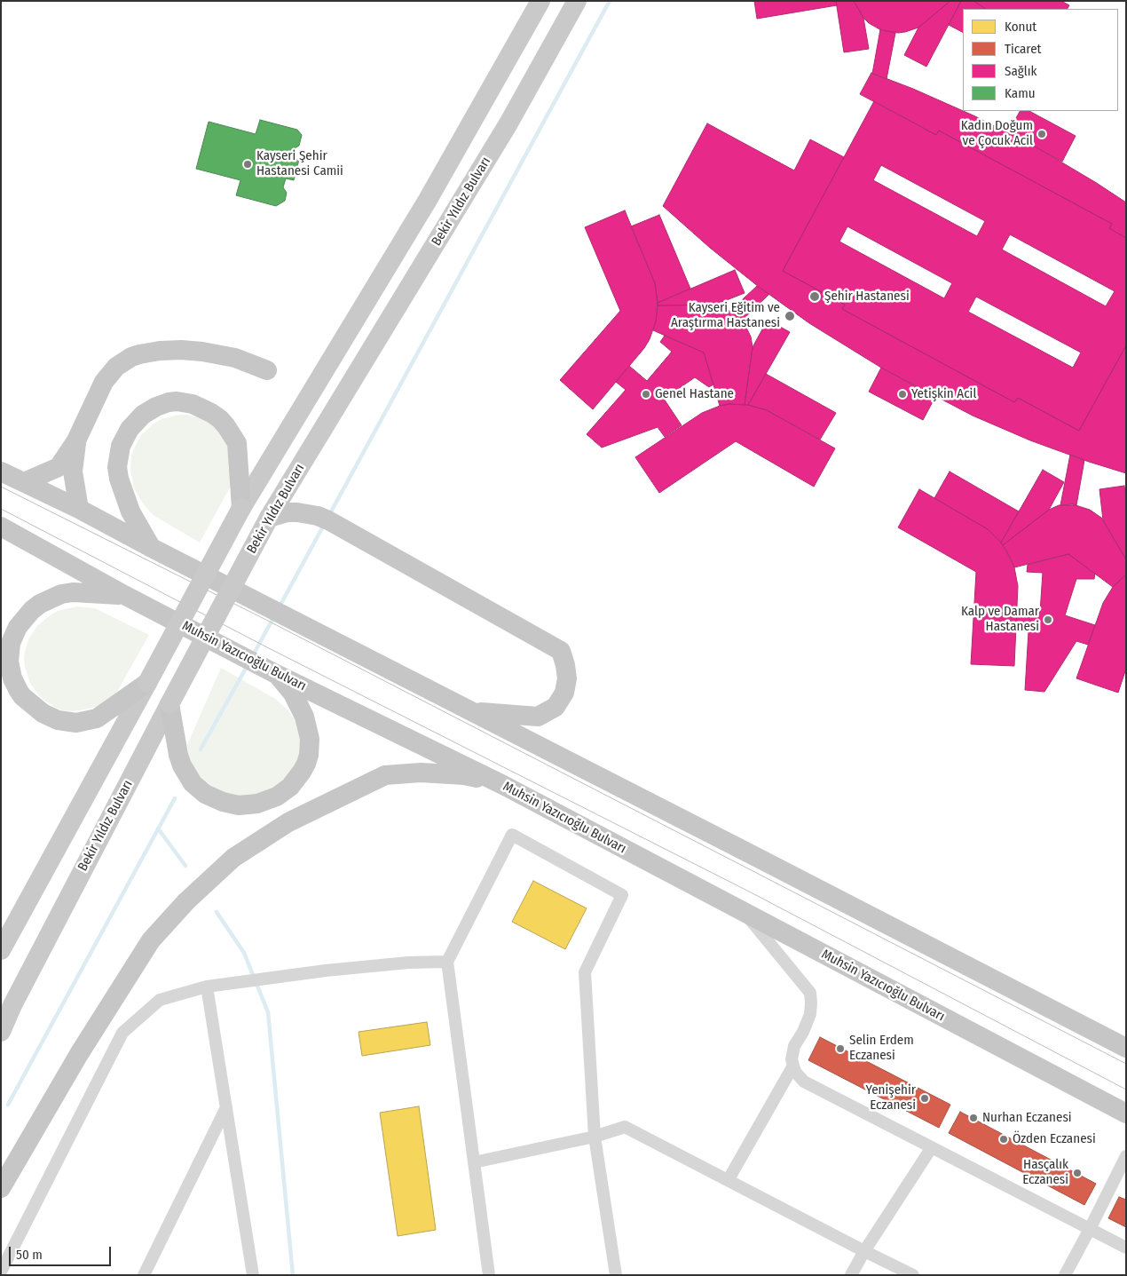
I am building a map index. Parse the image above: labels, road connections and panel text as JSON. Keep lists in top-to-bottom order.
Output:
{
  "streets": {
    "highway": ["Muhsin Yazıcıoğlu Bulvarı"],
    "main road": ["Bekir Yıldız Bulvarı"]
  },
  "places": [
    "Kadın Doğum ve Çocuk Acil",
    "Kayseri Şehir Hastanesi Camii",
    "Şehir Hastanesi",
    "Kayseri Eğitim ve Araştırma Hastanesi",
    "Genel Hastane",
    "Yetişkin Acil",
    "Kalp ve Damar Hastanesi",
    "Selin Erdem Eczanesi",
    "Yenişehir Eczanesi",
    "Nurhan Eczanesi",
    "Özden Eczanesi",
    "Hasçalık Eczanesi"
  ],
  "legend": [
    "Konut",
    "Ticaret",
    "Sağlık",
    "Kamu"
  ],
  "scale_bar": "50 m"
}
